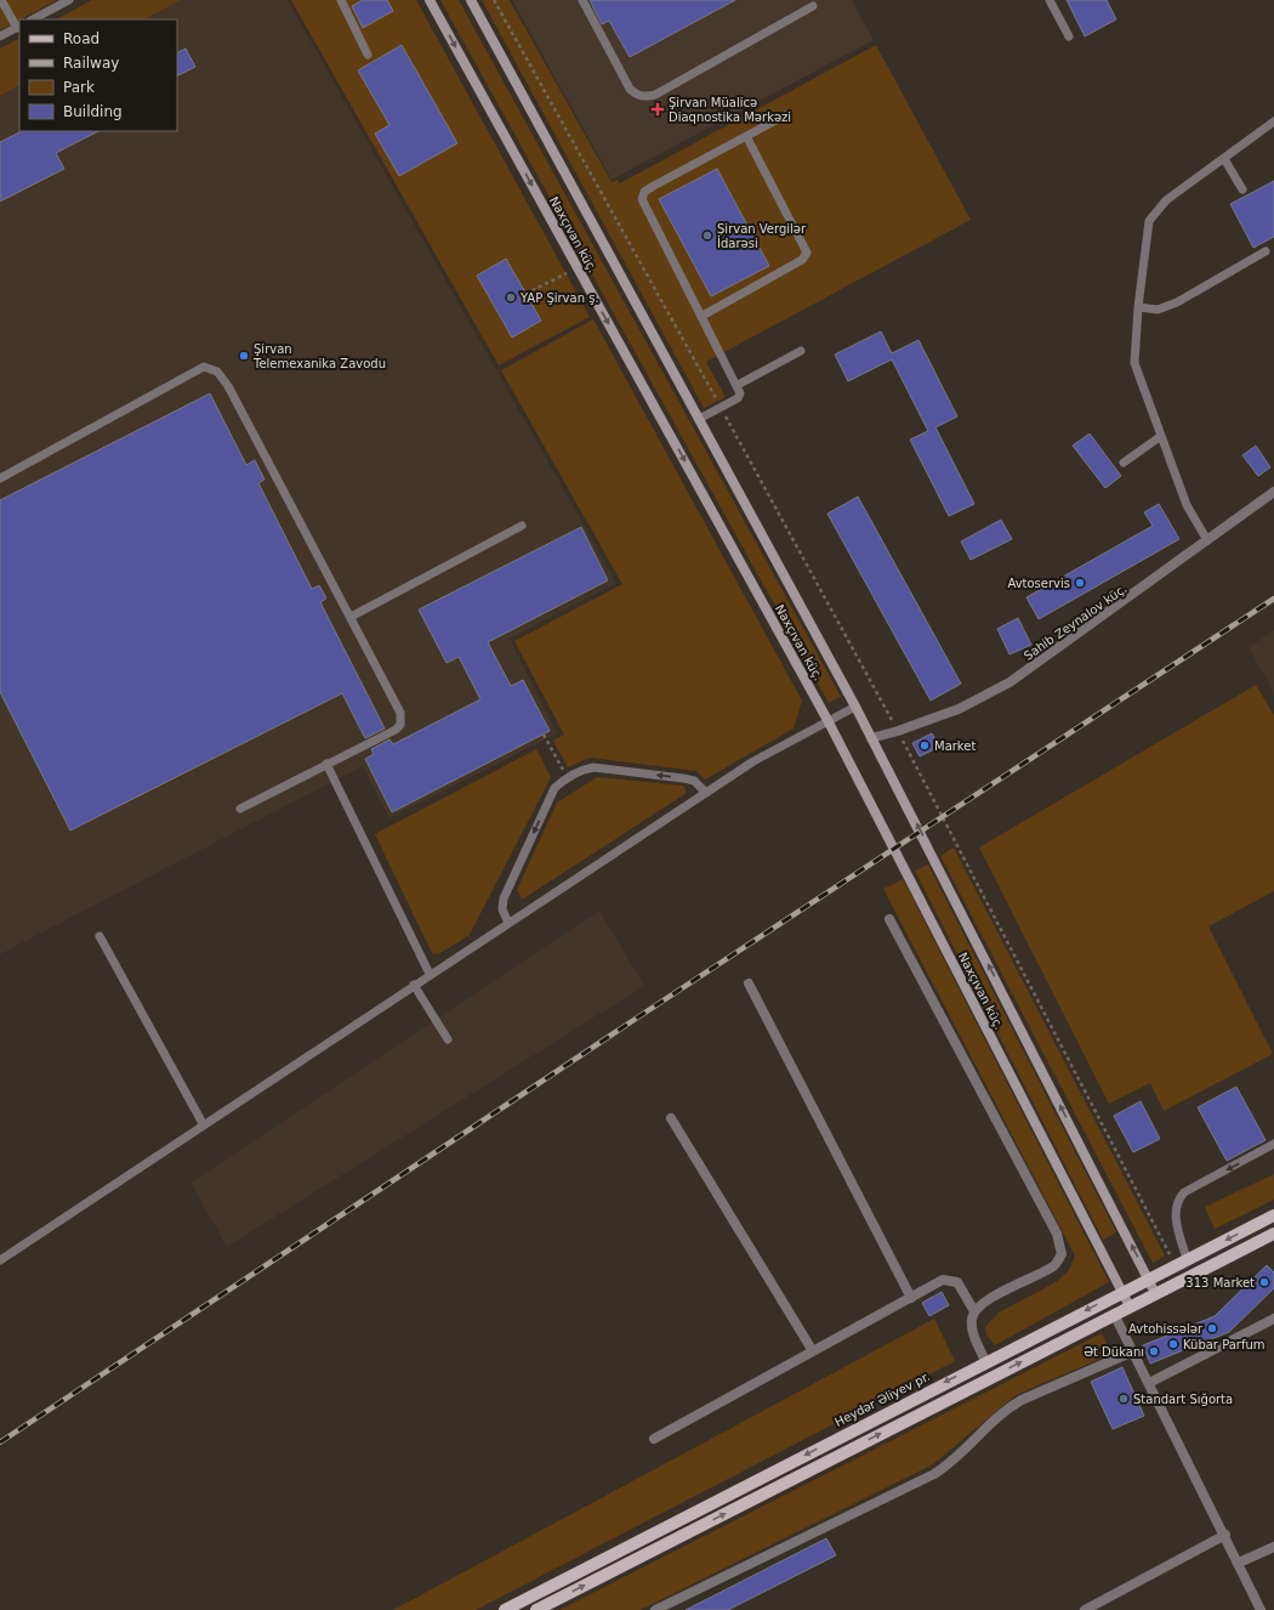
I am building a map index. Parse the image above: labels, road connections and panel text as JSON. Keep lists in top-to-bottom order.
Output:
{
  "streets": {
    "main road": ["Naxçıvan küç.", "Heydər Əliyev pr."],
    "street": ["Sahib Zeynalov küç."]
  },
  "crossings": [
    ["Naxçıvan küç.", "Sahib Zeynalov küç."],
    ["Naxçıvan küç.", "Heydər Əliyev pr."]
  ],
  "places": {
    "health": ["Şirvan Müalicə Diaqnostika Mərkəzi"],
    "other": [
      "Şirvan Vergilər İdarəsi",
      "YAP Şirvan ş.",
      "Şirvan Telemexanika Zavodu",
      "Avtoservis",
      "Market",
      "313 Market",
      "Avtohissələr",
      "Kübar Parfum",
      "Ət Dükanı",
      "Standart Sığorta"
    ]
  },
  "legend": [
    "Road",
    "Railway",
    "Park",
    "Building"
  ]
}
